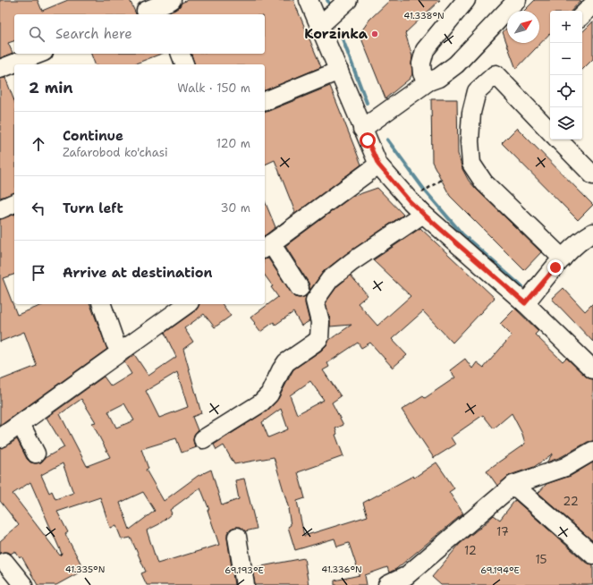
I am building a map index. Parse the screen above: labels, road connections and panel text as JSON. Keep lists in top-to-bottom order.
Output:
{
  "places": ["Korzinka"],
  "house_numbers": [
    "22",
    "17",
    "12",
    "15"
  ],
  "north": "top right",
  "page": {
    "map_buttons": ["+", "−"],
    "search": "Search here",
    "heading": ["2 min", "Walk · 150 m"],
    "list": [
      ["Continue", "Zafarobod ko'chasi", "120 m"],
      ["Turn left", "30 m"],
      "Arrive at destination"
    ]
  },
  "coordinates": [
    "41.338°N",
    "41.335°N",
    "41.336°N",
    "69.193°E",
    "69.194°E"
  ]
}
